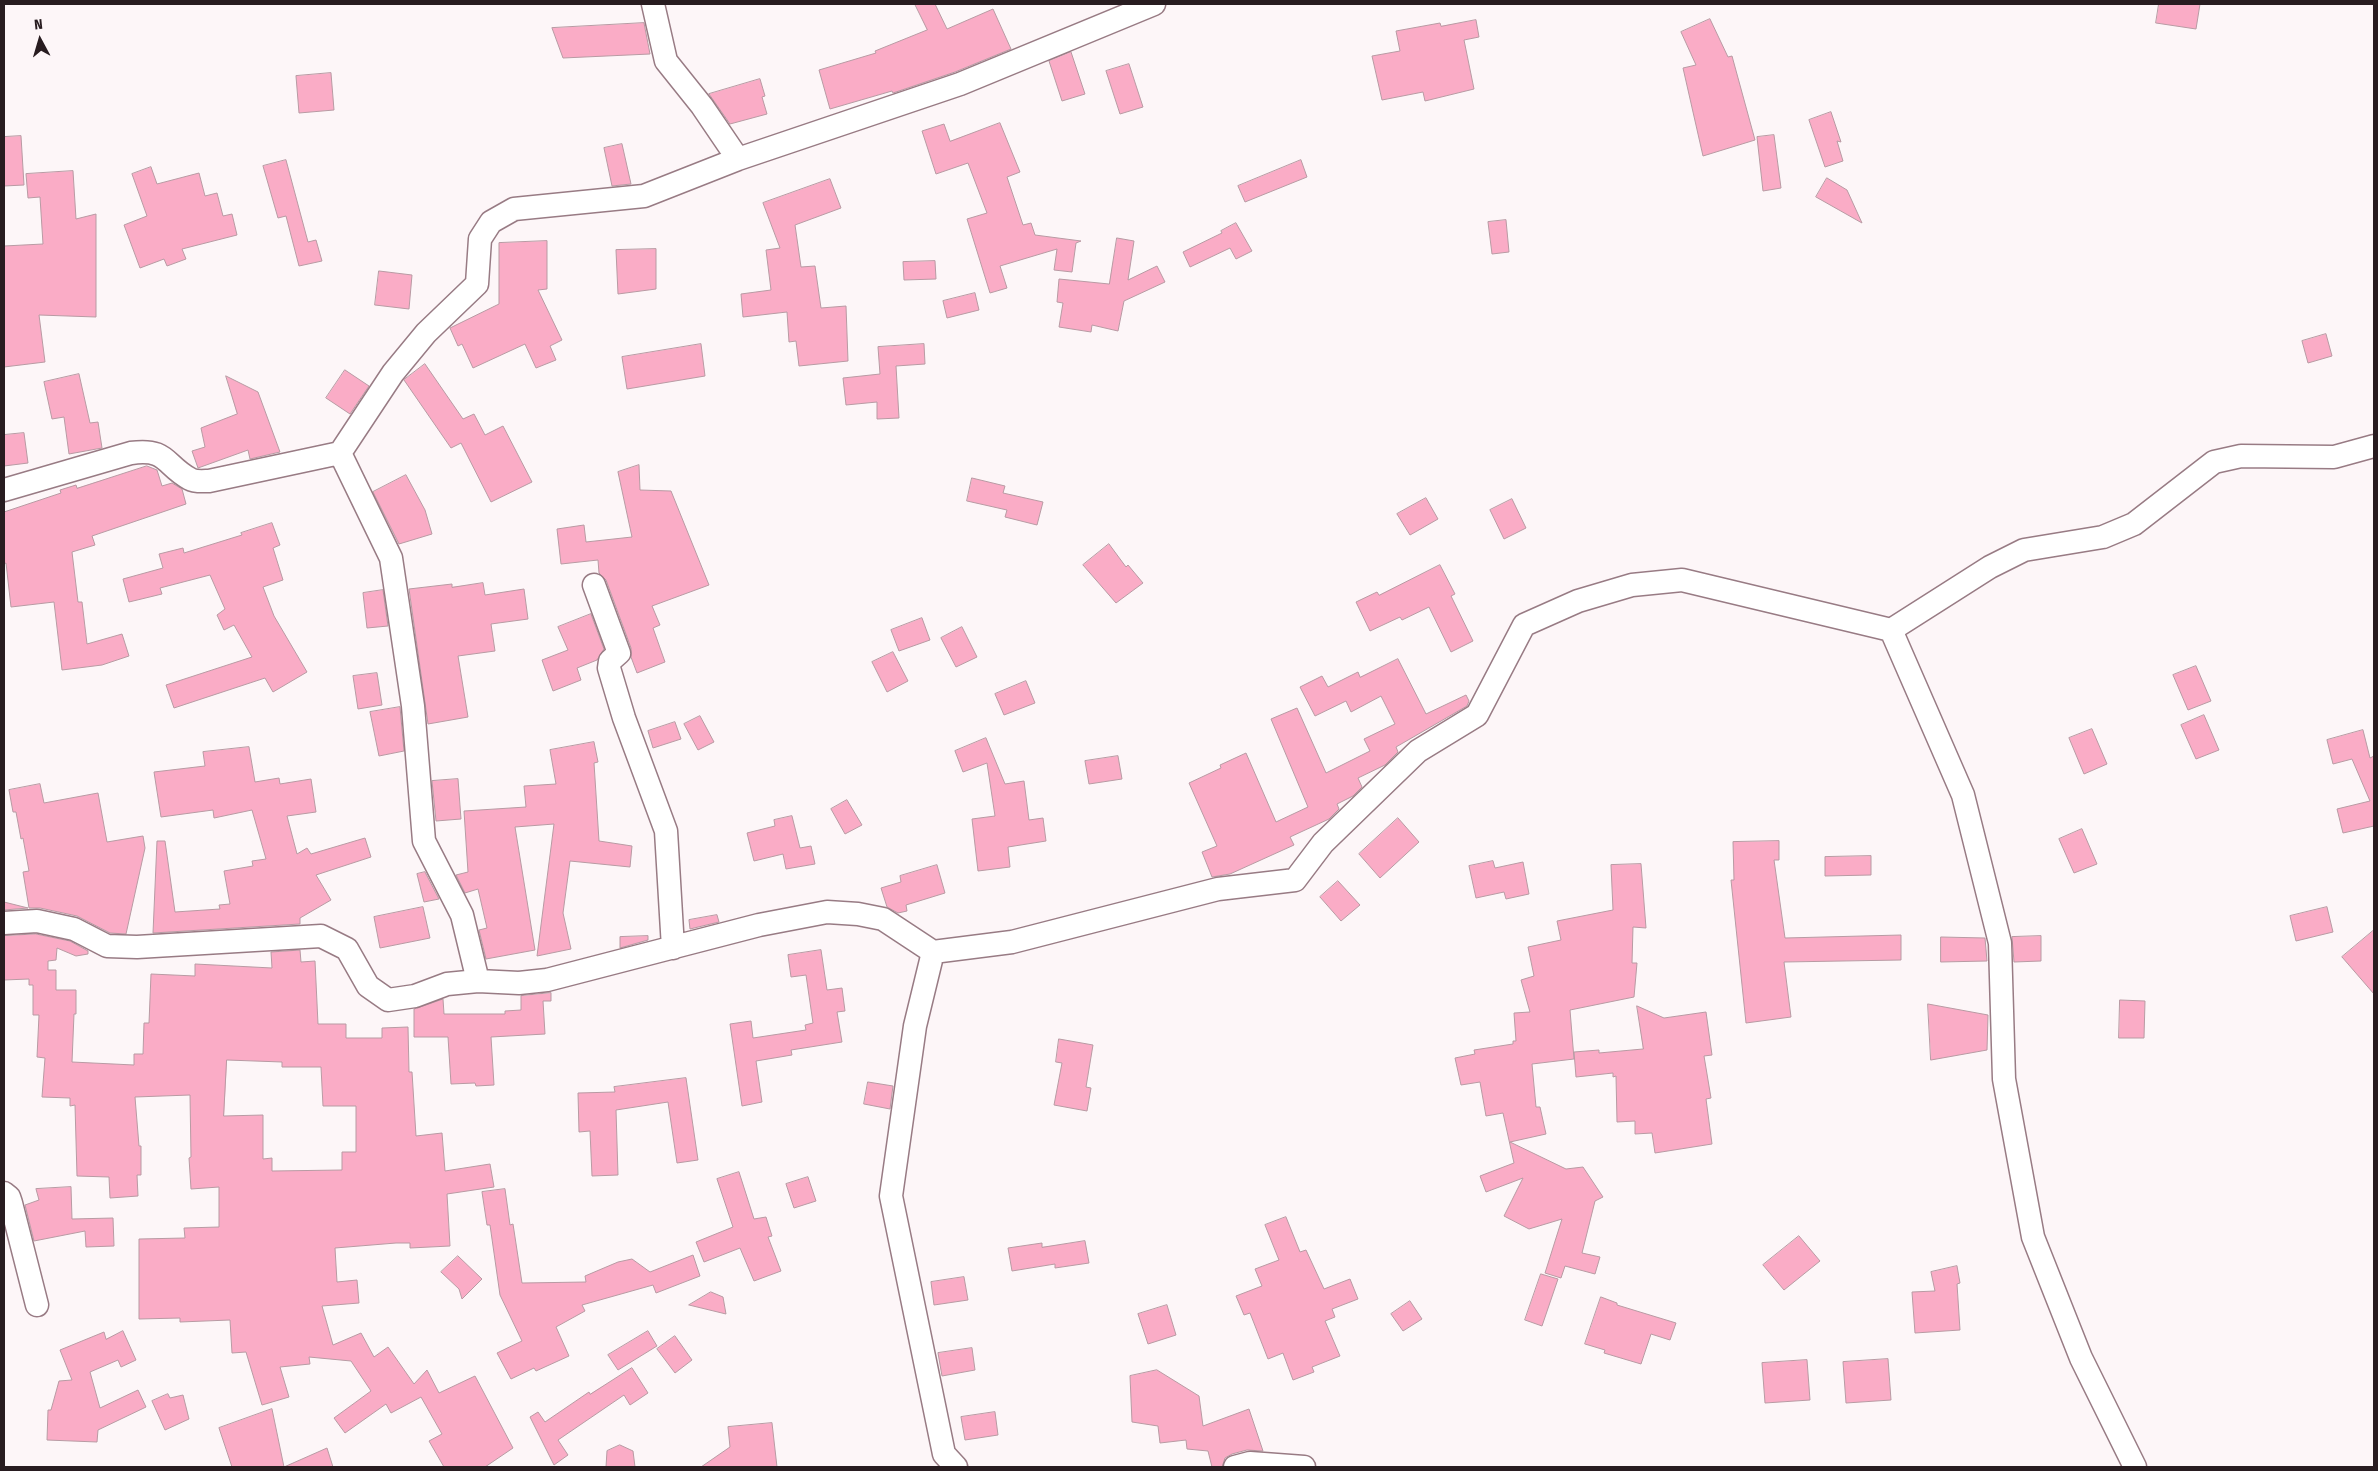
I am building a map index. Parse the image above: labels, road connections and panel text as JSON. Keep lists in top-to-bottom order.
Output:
{
  "north": "top"
}
